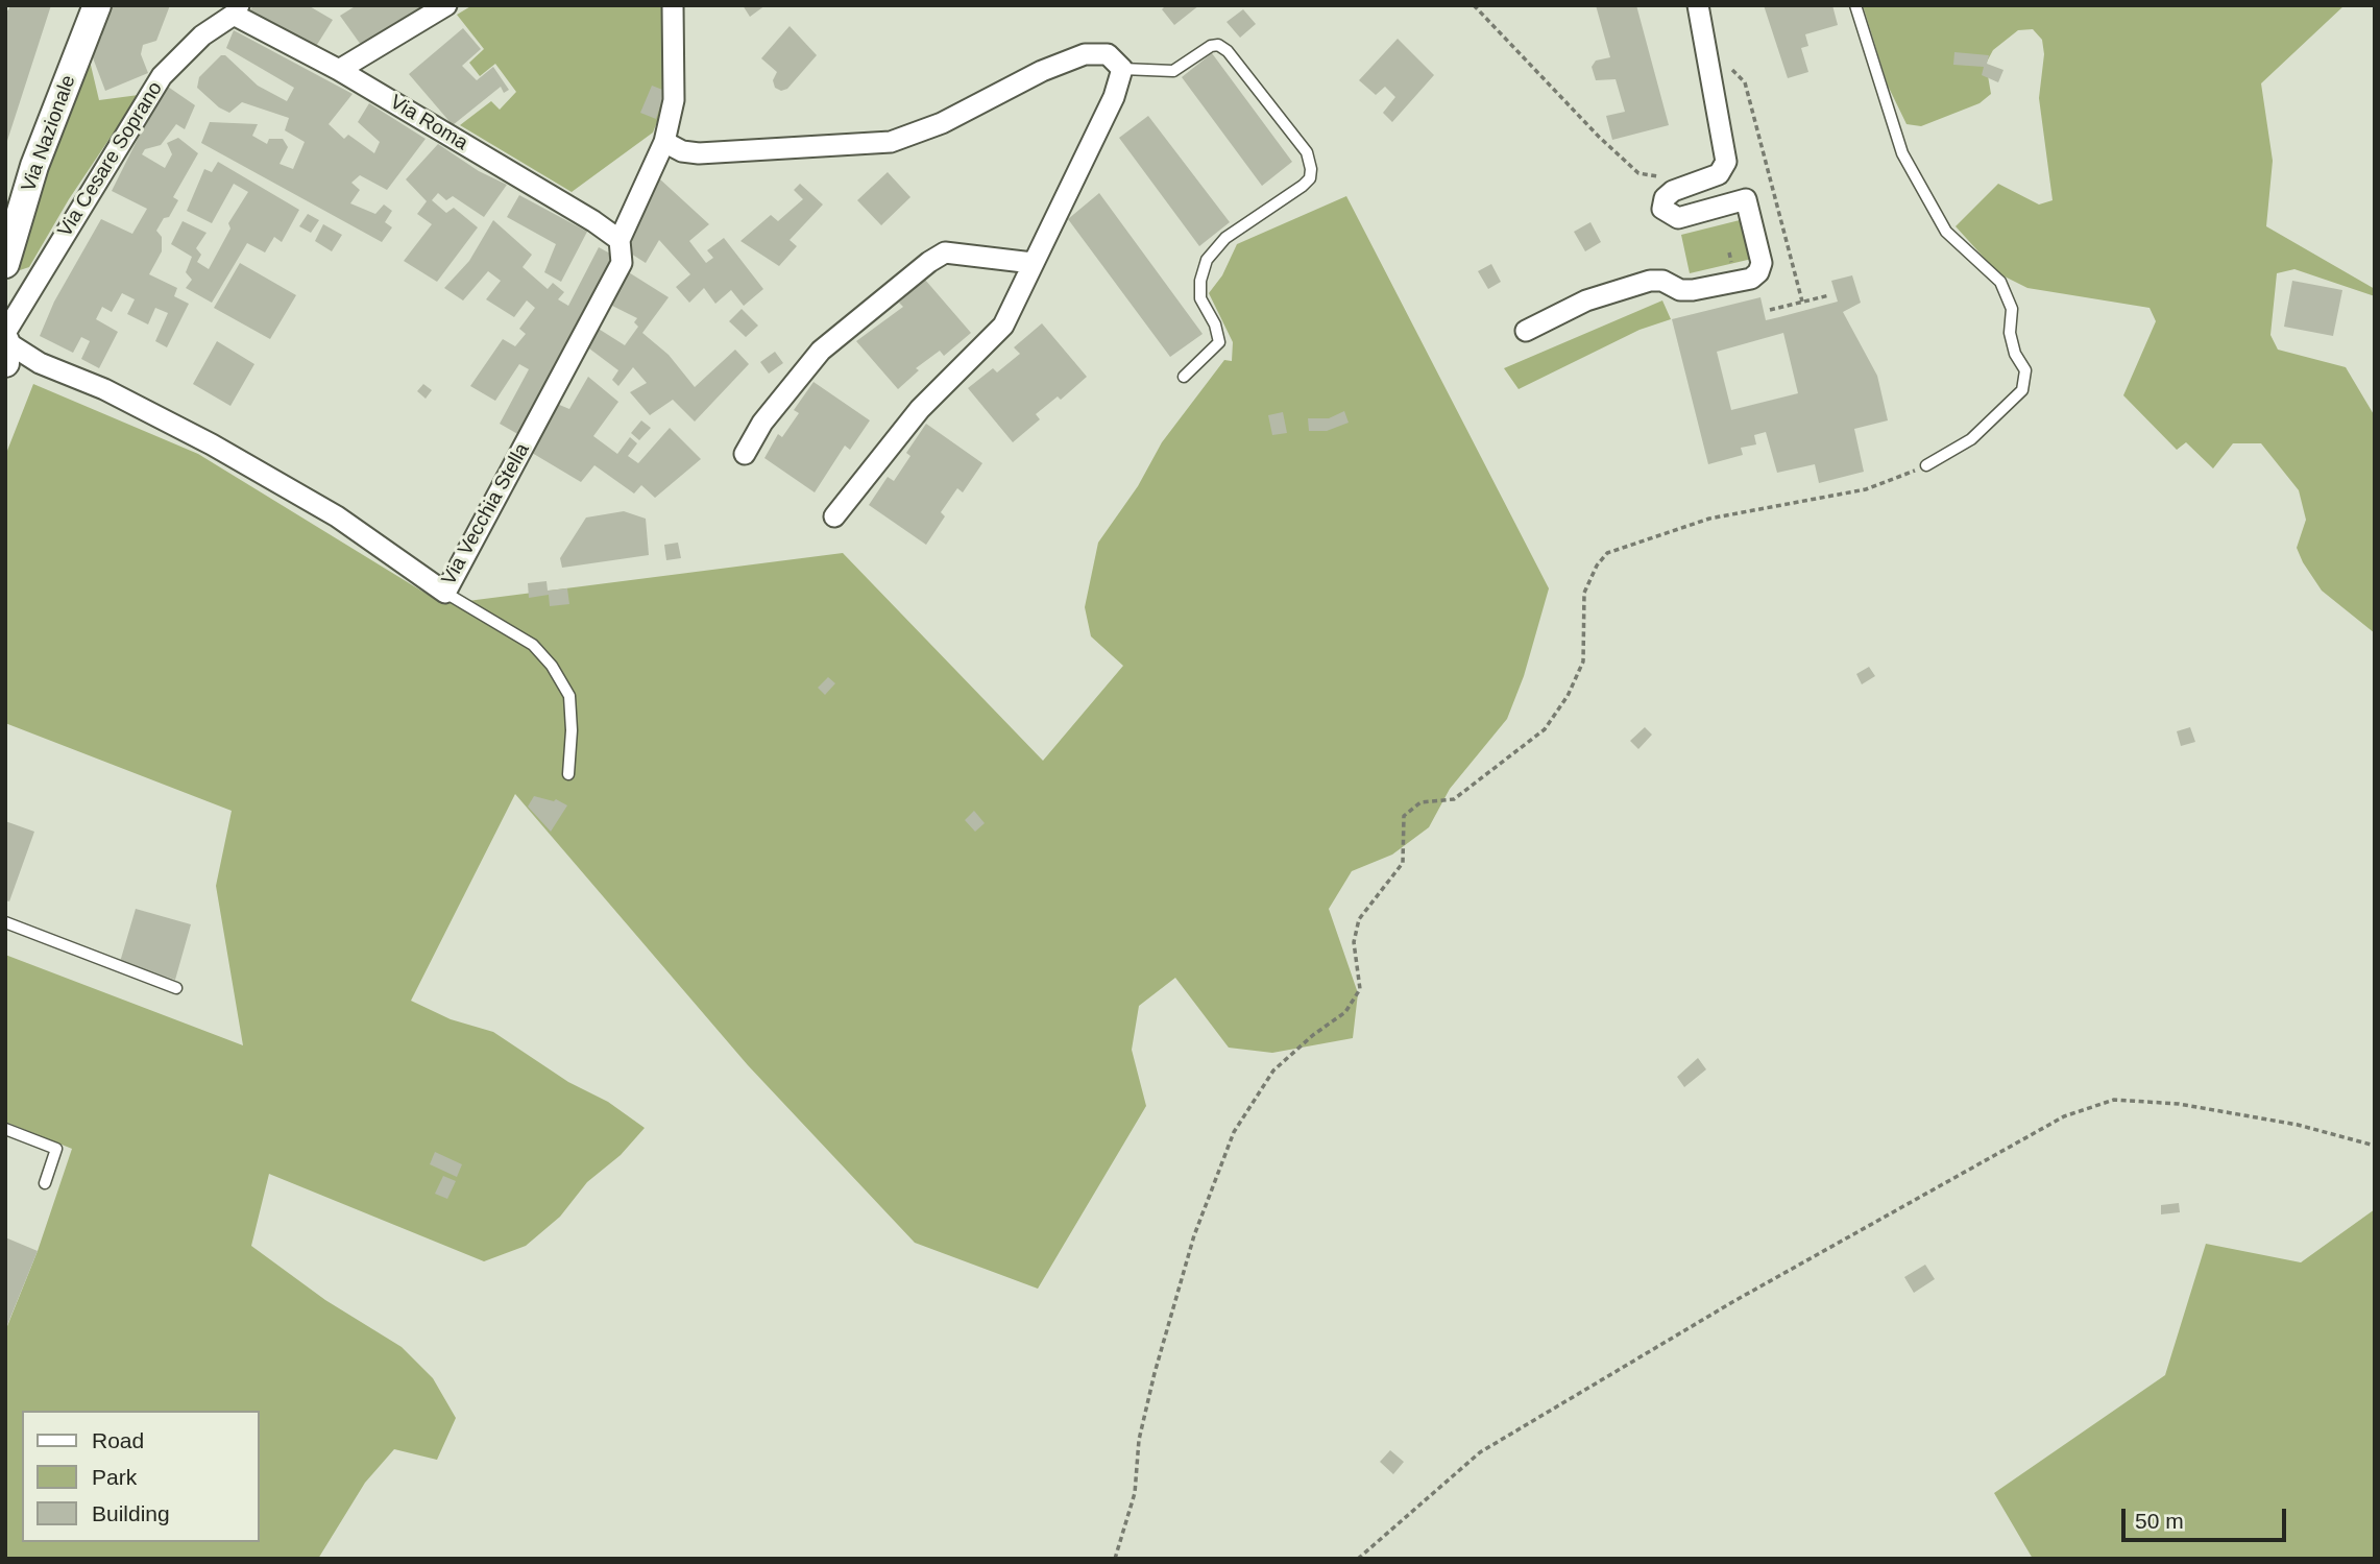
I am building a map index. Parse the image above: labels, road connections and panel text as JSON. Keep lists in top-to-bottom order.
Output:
{
  "streets": {
    "main road": ["Via Nazionale"],
    "street": ["Via Roma", "Via Cesare Soprano", "Via Vecchia Stella"]
  },
  "crossings": [
    ["Via Roma", "Via Cesare Soprano"],
    ["Via Roma", "Via Vecchia Stella"]
  ],
  "legend": ["Road", "Park", "Building"],
  "scale_bar": "50 m"
}
